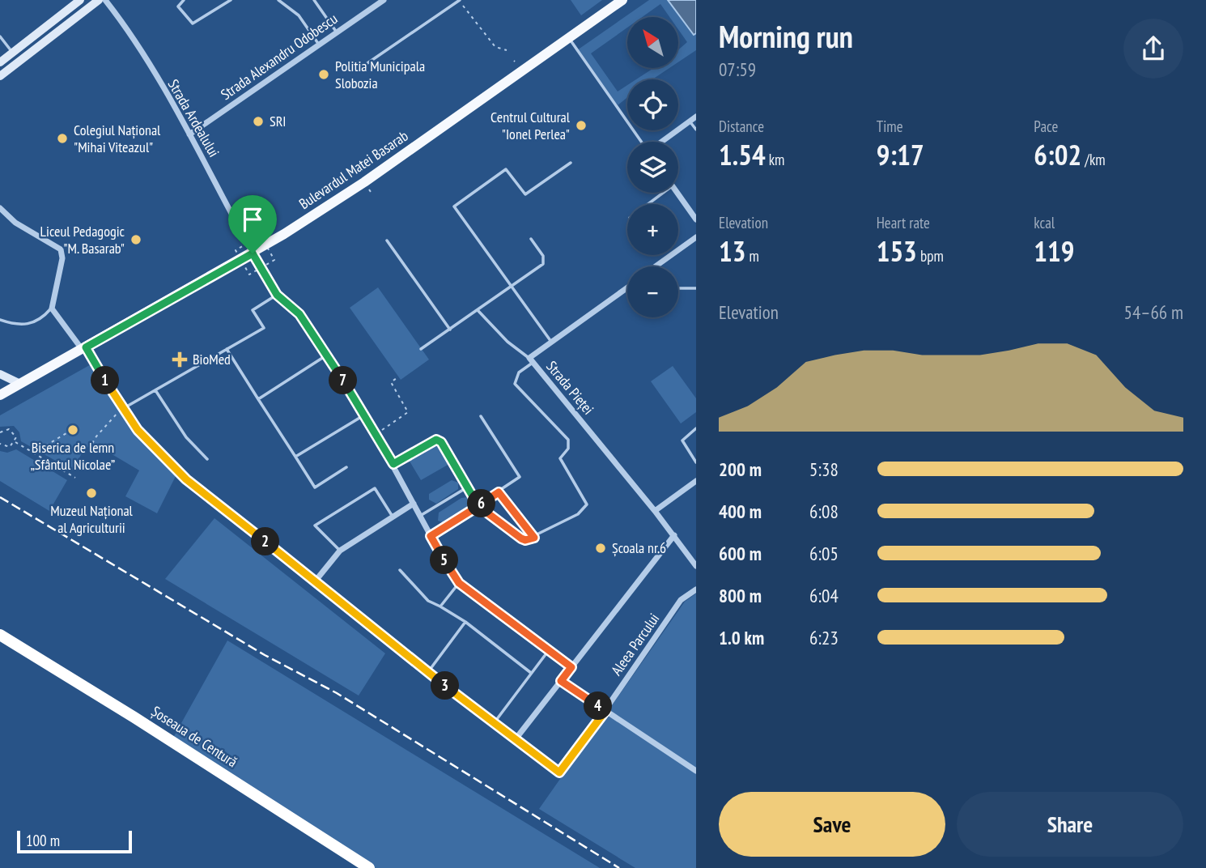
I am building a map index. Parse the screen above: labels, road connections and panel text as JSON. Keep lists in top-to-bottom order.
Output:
{
  "streets": {
    "highway": ["Șoseaua de Centură"],
    "main road": ["Bulevardul Matei Basarab"],
    "street": [
      "Strada Alexandru Odobescu",
      "Strada Ardealului",
      "Strada Pieței",
      "Aleea Parcului"
    ]
  },
  "crossings": [
    ["Strada Alexandru Odobescu", "Strada Ardealului"],
    ["Strada Ardealului", "Bulevardul Matei Basarab"]
  ],
  "places": {
    "other": [
      "Politia Municipala Slobozia",
      "SRI",
      "Centrul Cultural \"Ionel Perlea\"",
      "Colegiul Național \"Mihai Viteazul\"",
      "Liceul Pedagogic \"M. Basarab\"",
      "Biserica de lemn „Sfântul Nicolae”",
      "Muzeul Național al Agriculturii",
      "Școala nr.6"
    ],
    "health": ["BioMed"]
  },
  "scale_bar": "100 m",
  "north": "top left",
  "page": {
    "heading": ["Morning run", "07:59"],
    "map_buttons": ["+", "−"],
    "stats": [
      ["Distance", "1.54 km"],
      ["Time", "9:17"],
      ["Pace", "6:02 /km"],
      ["Elevation", "13 m"],
      ["Heart rate", "153 bpm"],
      ["kcal", "119"]
    ],
    "chart": ["Elevation", "54–66 m"],
    "pins": [
      "1",
      "7",
      "6",
      "2",
      "5",
      "3",
      "4"
    ],
    "list": [
      {
        "name": "200 m",
        "note": "5:38"
      },
      {
        "name": "400 m",
        "note": "6:08"
      },
      {
        "name": "600 m",
        "note": "6:05"
      },
      {
        "name": "800 m",
        "note": "6:04"
      },
      {
        "name": "1.0 km",
        "note": "6:23"
      }
    ],
    "buttons": ["Save", "Share"],
    "scale": "100 m"
  }
}
